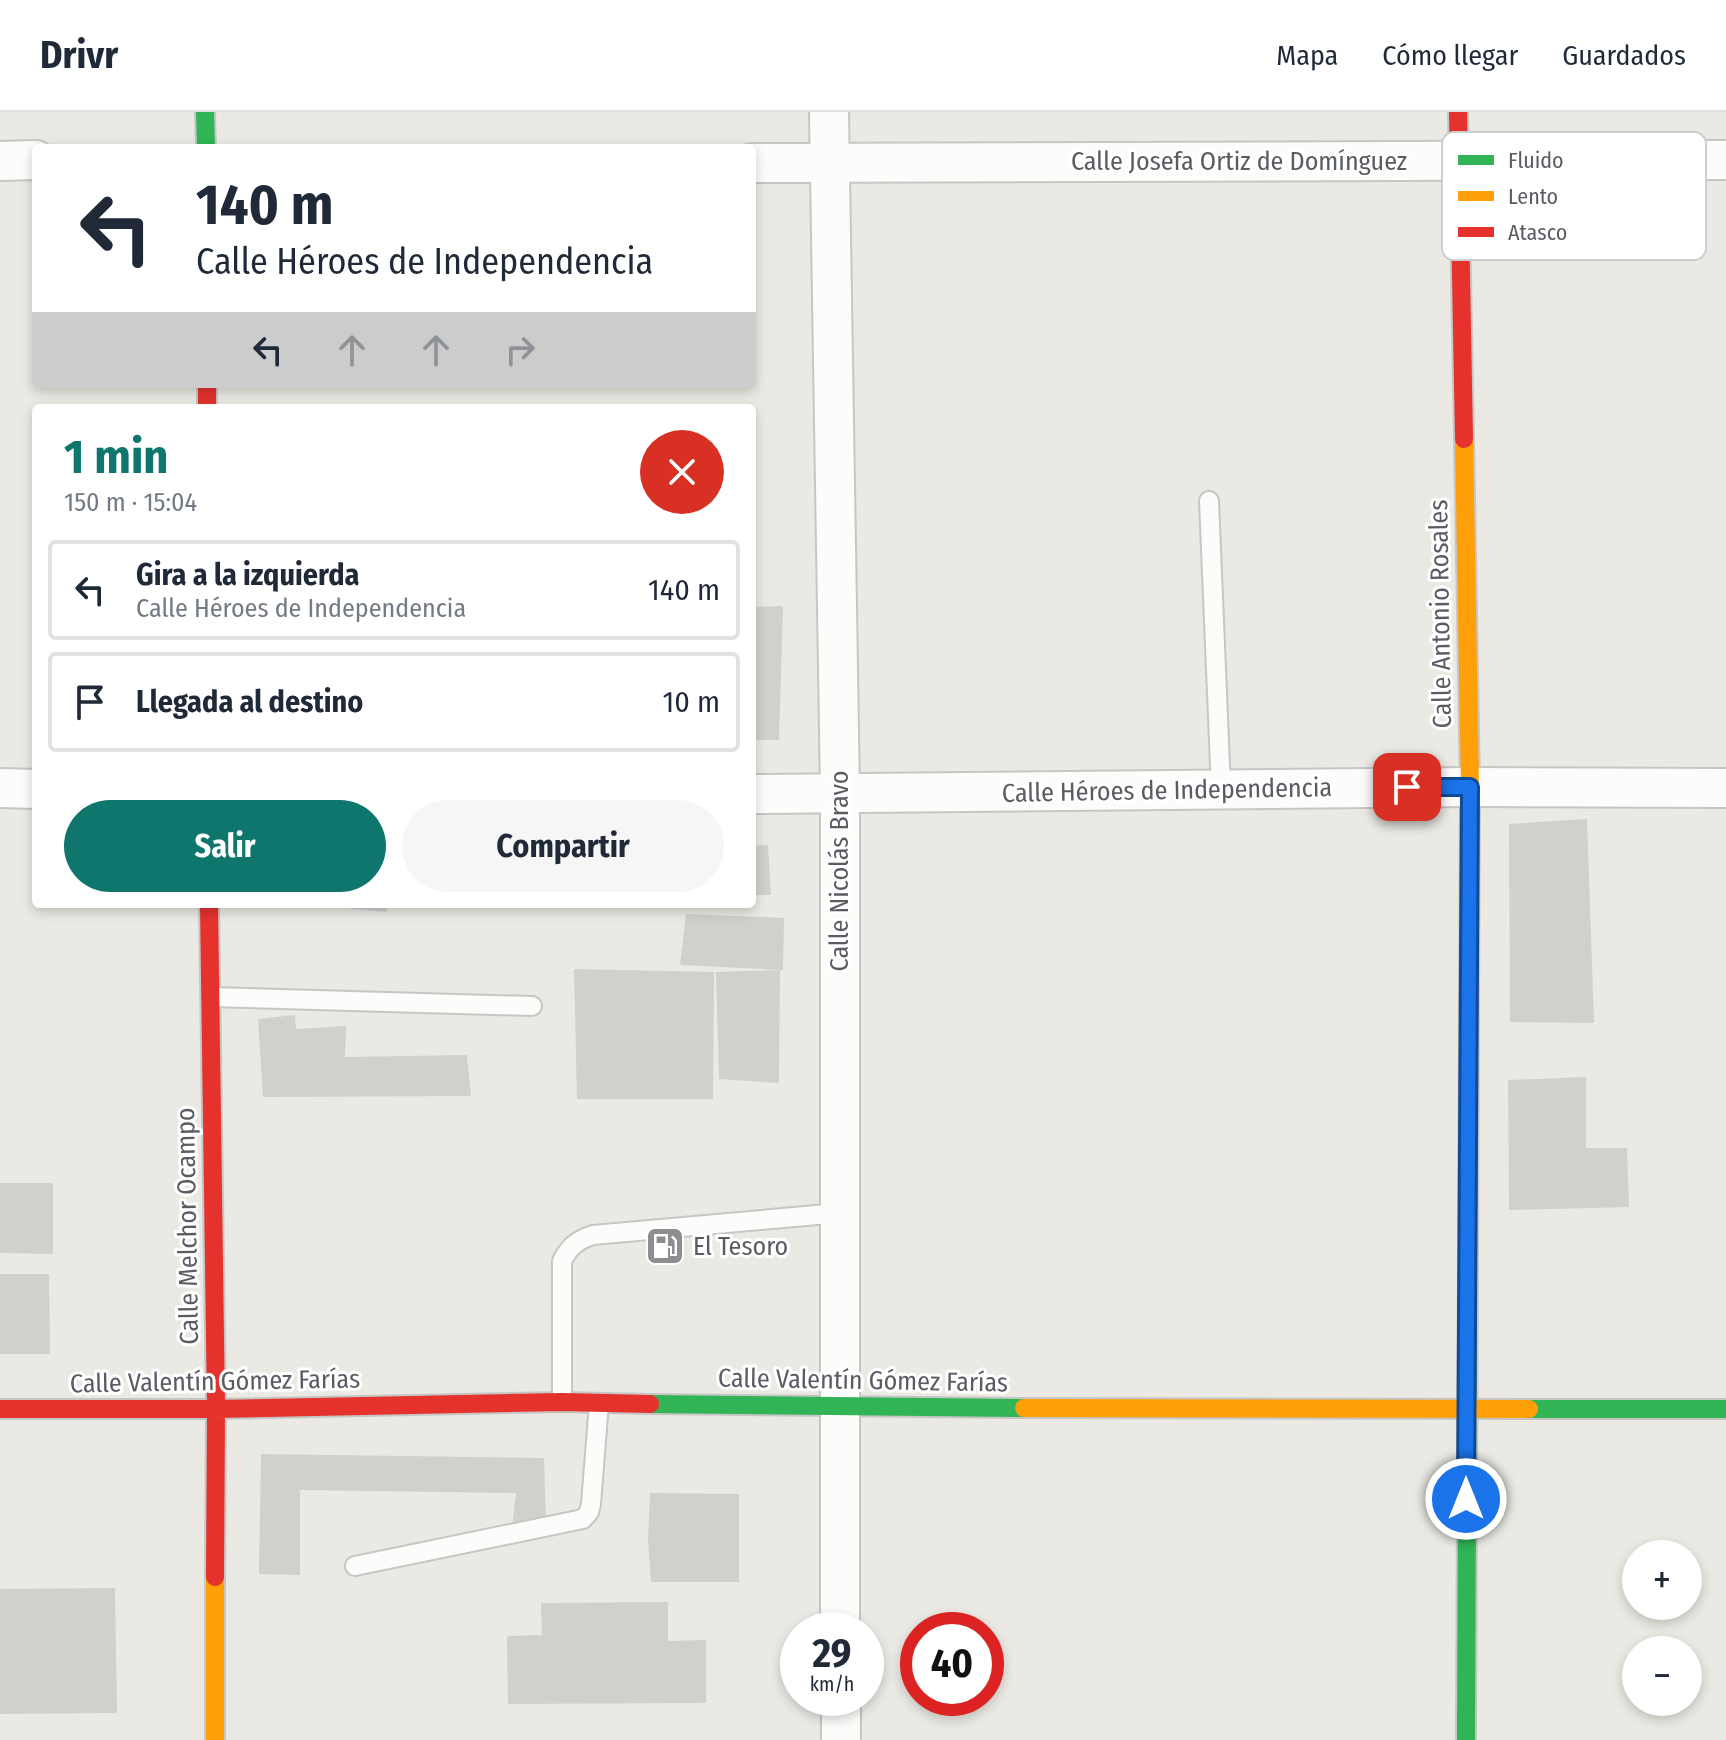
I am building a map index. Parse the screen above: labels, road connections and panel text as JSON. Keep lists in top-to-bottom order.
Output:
{
  "streets": {
    "street": [
      "Calle Josefa Ortiz de Domínguez",
      "Calle Antonio Rosales",
      "Calle Héroes de Independencia",
      "Calle Nicolás Bravo",
      "Calle Melchor Ocampo",
      "Calle Valentín Gómez Farías"
    ]
  },
  "crossings": [
    ["Calle Josefa Ortiz de Domínguez", "Calle Nicolás Bravo"],
    ["Calle Antonio Rosales", "Calle Héroes de Independencia"],
    ["Calle Antonio Rosales", "Calle Valentín Gómez Farías"],
    ["Calle Héroes de Independencia", "Calle Nicolás Bravo"],
    ["Calle Nicolás Bravo", "Calle Valentín Gómez Farías"],
    ["Calle Melchor Ocampo", "Calle Valentín Gómez Farías"]
  ],
  "places": {
    "fuel station": ["El Tesoro"]
  },
  "legend": ["Fluido", "Lento", "Atasco"],
  "page": {
    "header": "Drivr",
    "nav": ["Mapa", "Cómo llegar", "Guardados"],
    "turn": ["140 m", "Calle Héroes de Independencia"],
    "heading": ["1 min", "150 m · 15:04"],
    "list": [
      {
        "name": "Gira a la izquierda",
        "note": "Calle Héroes de Independencia",
        "value": "140 m"
      },
      {
        "name": "Llegada al destino",
        "value": "10 m"
      }
    ],
    "buttons": ["Salir", "Compartir"],
    "map_buttons": ["+", "−"],
    "speed": "29 km/h",
    "limit": "40"
  }
}
